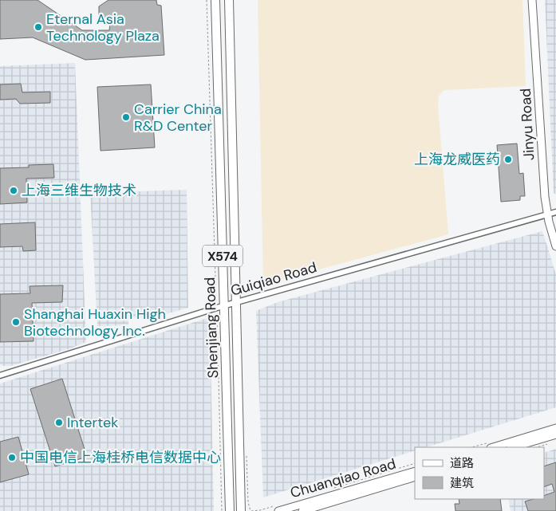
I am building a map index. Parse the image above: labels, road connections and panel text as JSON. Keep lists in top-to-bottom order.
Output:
{
  "streets": {
    "main road": ["X574", "Shenjiang Road"],
    "street": ["Jinyu Road", "Guiqiao Road", "Chuanqiao Road"]
  },
  "crossings": [
    ["Jinyu Road", "Guiqiao Road"],
    ["Guiqiao Road", "Shenjiang Road"]
  ],
  "places": [
    "Eternal Asia Technology Plaza",
    "Carrier China R&D Center",
    "上海龙威医药",
    "上海三维生物技术",
    "Shanghai Huaxin High Biotechnology Inc.",
    "Intertek",
    "中国电信上海桂桥电信数据中心"
  ],
  "legend": ["道路", "建筑"]
}
